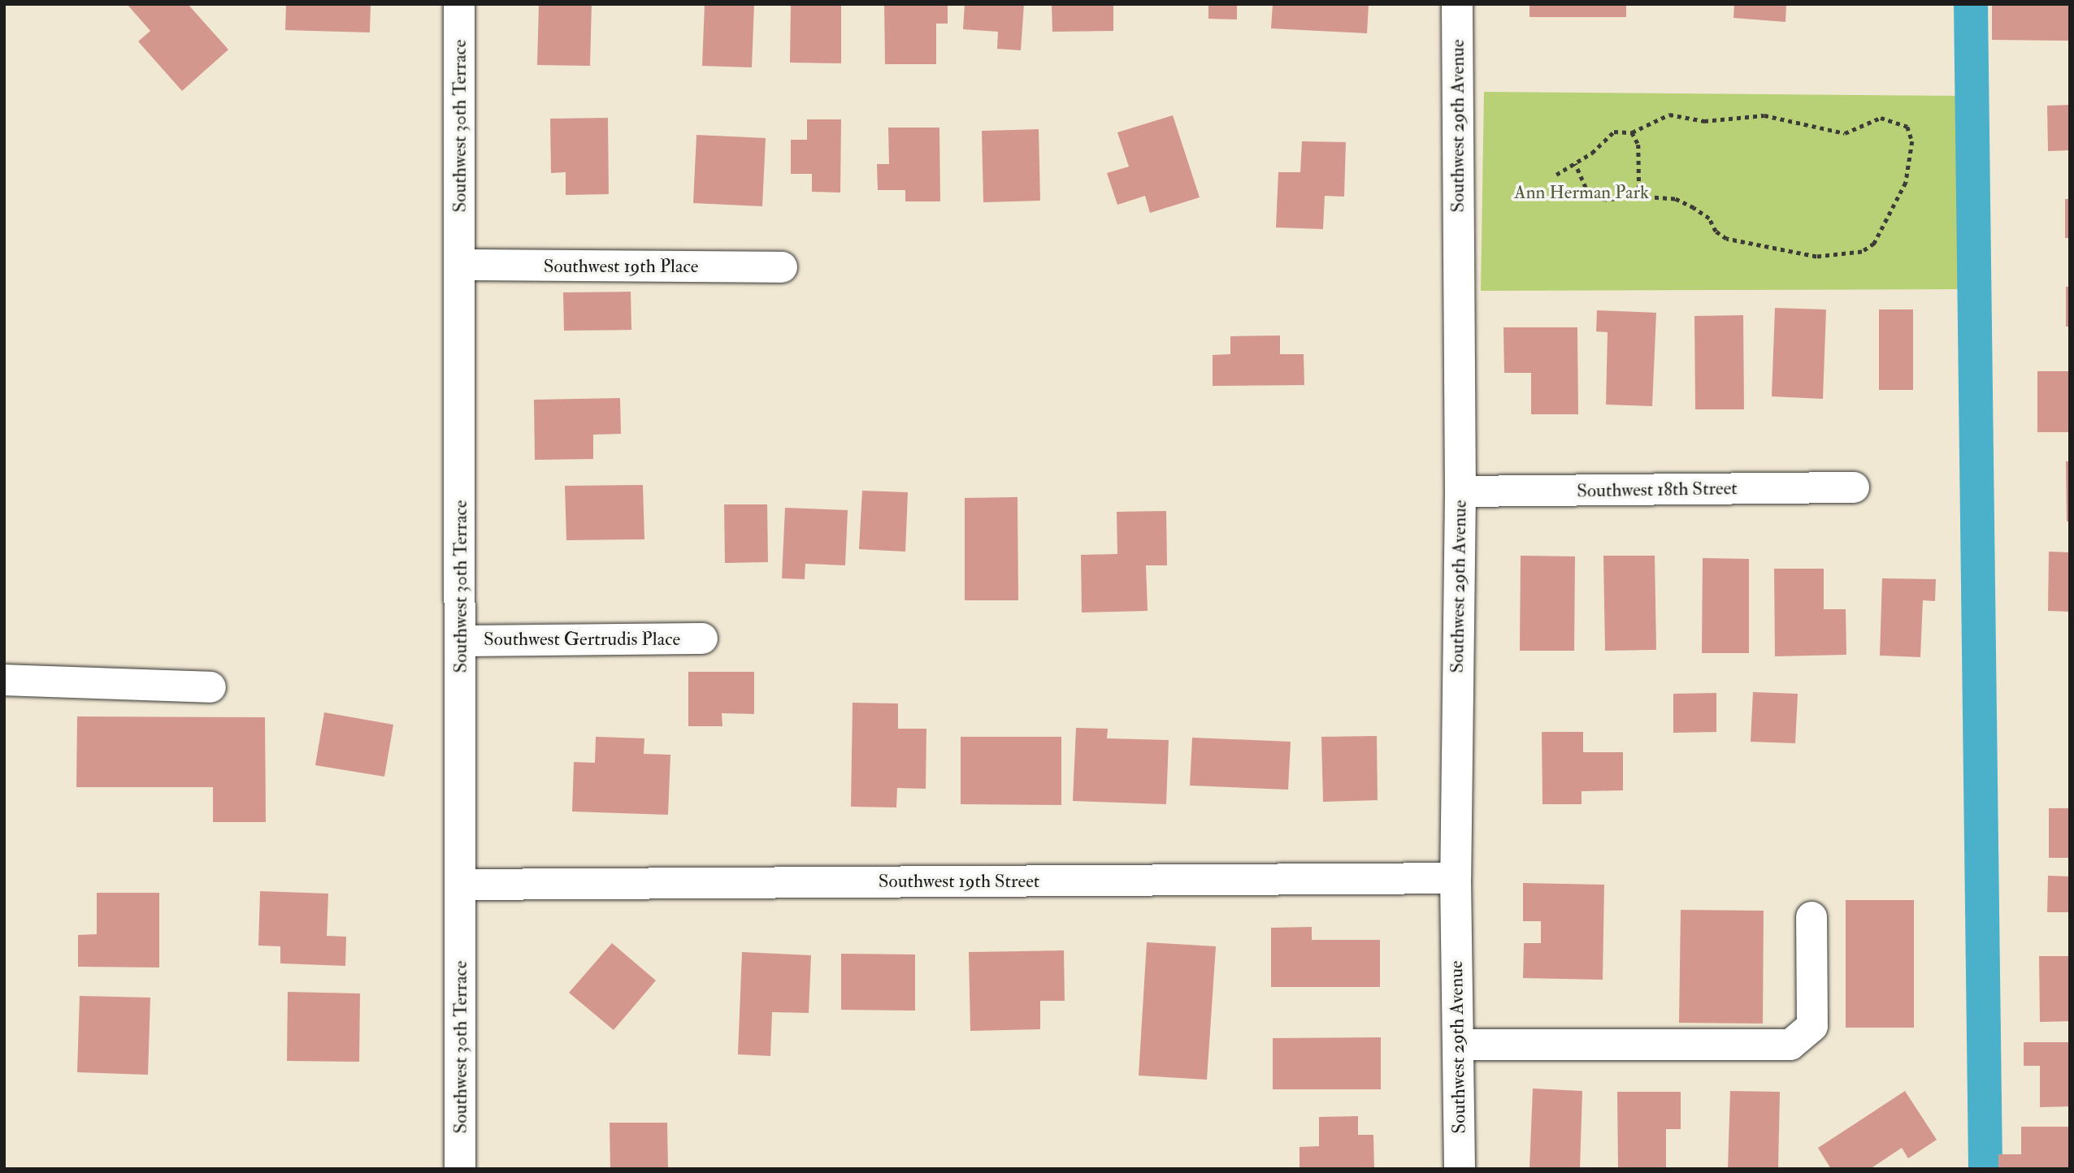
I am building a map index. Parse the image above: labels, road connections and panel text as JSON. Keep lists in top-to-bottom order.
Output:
{
  "streets": {
    "street": [
      "Southwest 30th Terrace",
      "Southwest 29th Avenue",
      "Southwest 19th Place",
      "Southwest 18th Street",
      "Southwest Gertrudis Place",
      "Southwest 19th Street"
    ]
  },
  "crossings": [
    ["Southwest 30th Terrace", "Southwest 19th Place"],
    ["Southwest 30th Terrace", "Southwest Gertrudis Place"],
    ["Southwest 30th Terrace", "Southwest 19th Street"],
    ["Southwest 29th Avenue", "Southwest 18th Street"],
    ["Southwest 29th Avenue", "Southwest 19th Street"]
  ],
  "parks": ["Ann Herman Park"]
}
